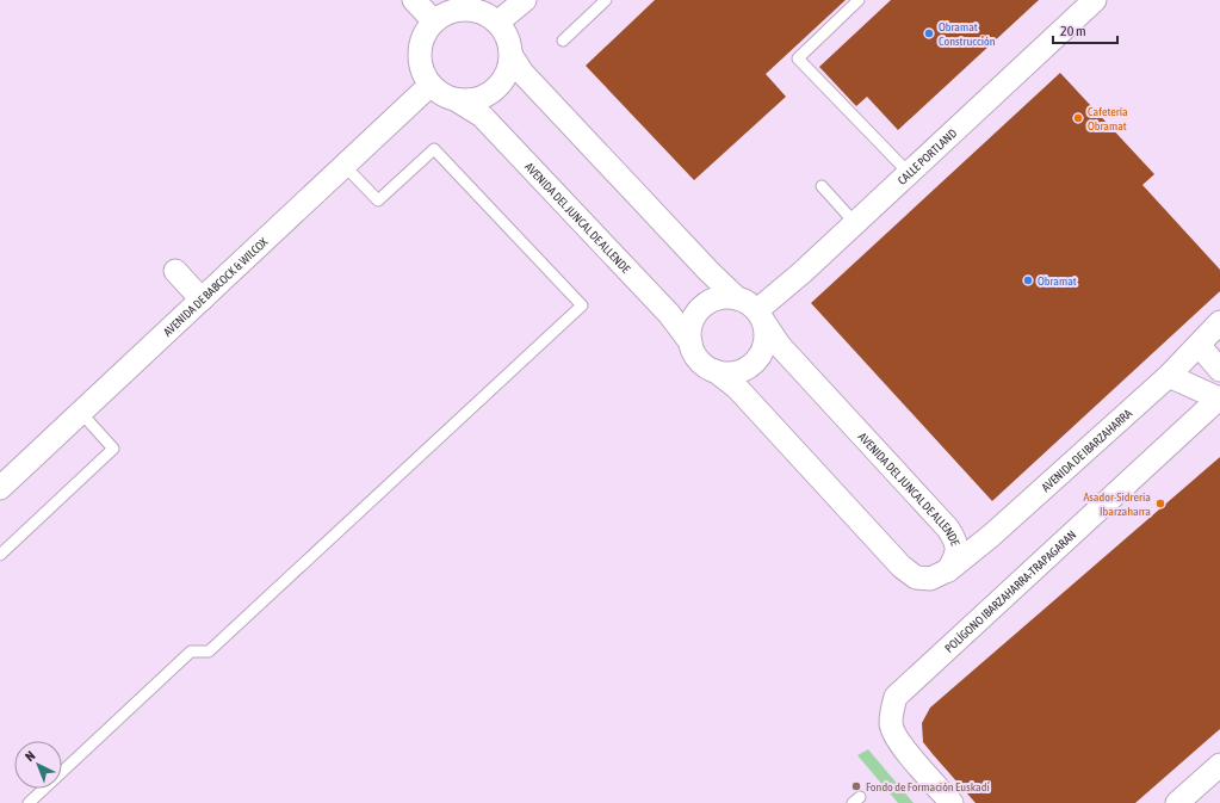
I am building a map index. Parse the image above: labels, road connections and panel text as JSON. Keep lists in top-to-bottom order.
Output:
{
  "streets": {
    "street": [
      "CALLE PORTLAND",
      "AVENIDA DEL JUNCAL DE ALLENDE",
      "AVENIDA DE BABCOCK & WILCOX",
      "AVENIDA DE IBARZAHARRA",
      "POLÍGONO IBARZAHARRA-TRAPAGARAN"
    ]
  },
  "crossings": [
    ["CALLE PORTLAND", "AVENIDA DEL JUNCAL DE ALLENDE"],
    ["AVENIDA DEL JUNCAL DE ALLENDE", "AVENIDA DE BABCOCK & WILCOX"],
    ["AVENIDA DEL JUNCAL DE ALLENDE", "AVENIDA DE IBARZAHARRA"]
  ],
  "places": [
    "Obramat Construcción",
    "Cafetería Obramat",
    "Obramat",
    "Asador-Sidreria Ibarzaharra",
    "Fondo de Formación Euskadi"
  ],
  "scale_bar": "20 m",
  "north": "top left"
}
